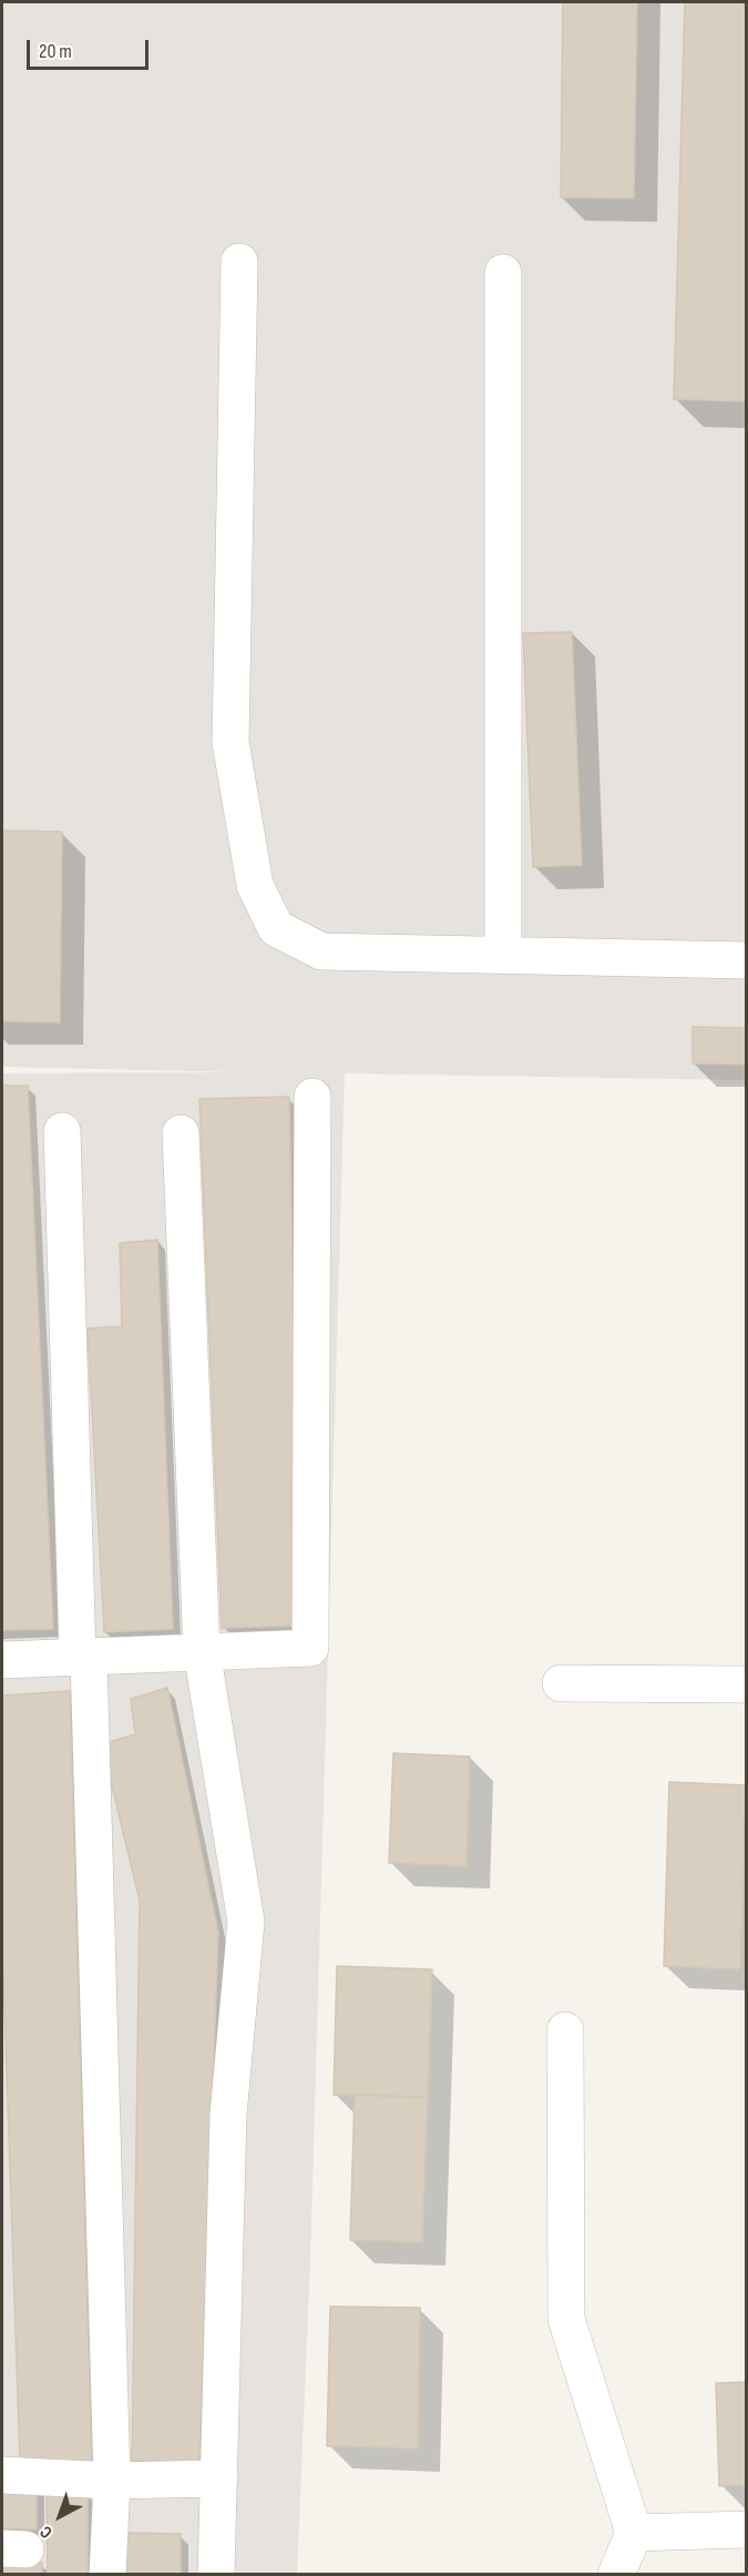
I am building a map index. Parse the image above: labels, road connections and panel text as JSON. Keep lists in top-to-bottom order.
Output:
{
  "scale_bar": "20 m",
  "north": "bottom left"
}
